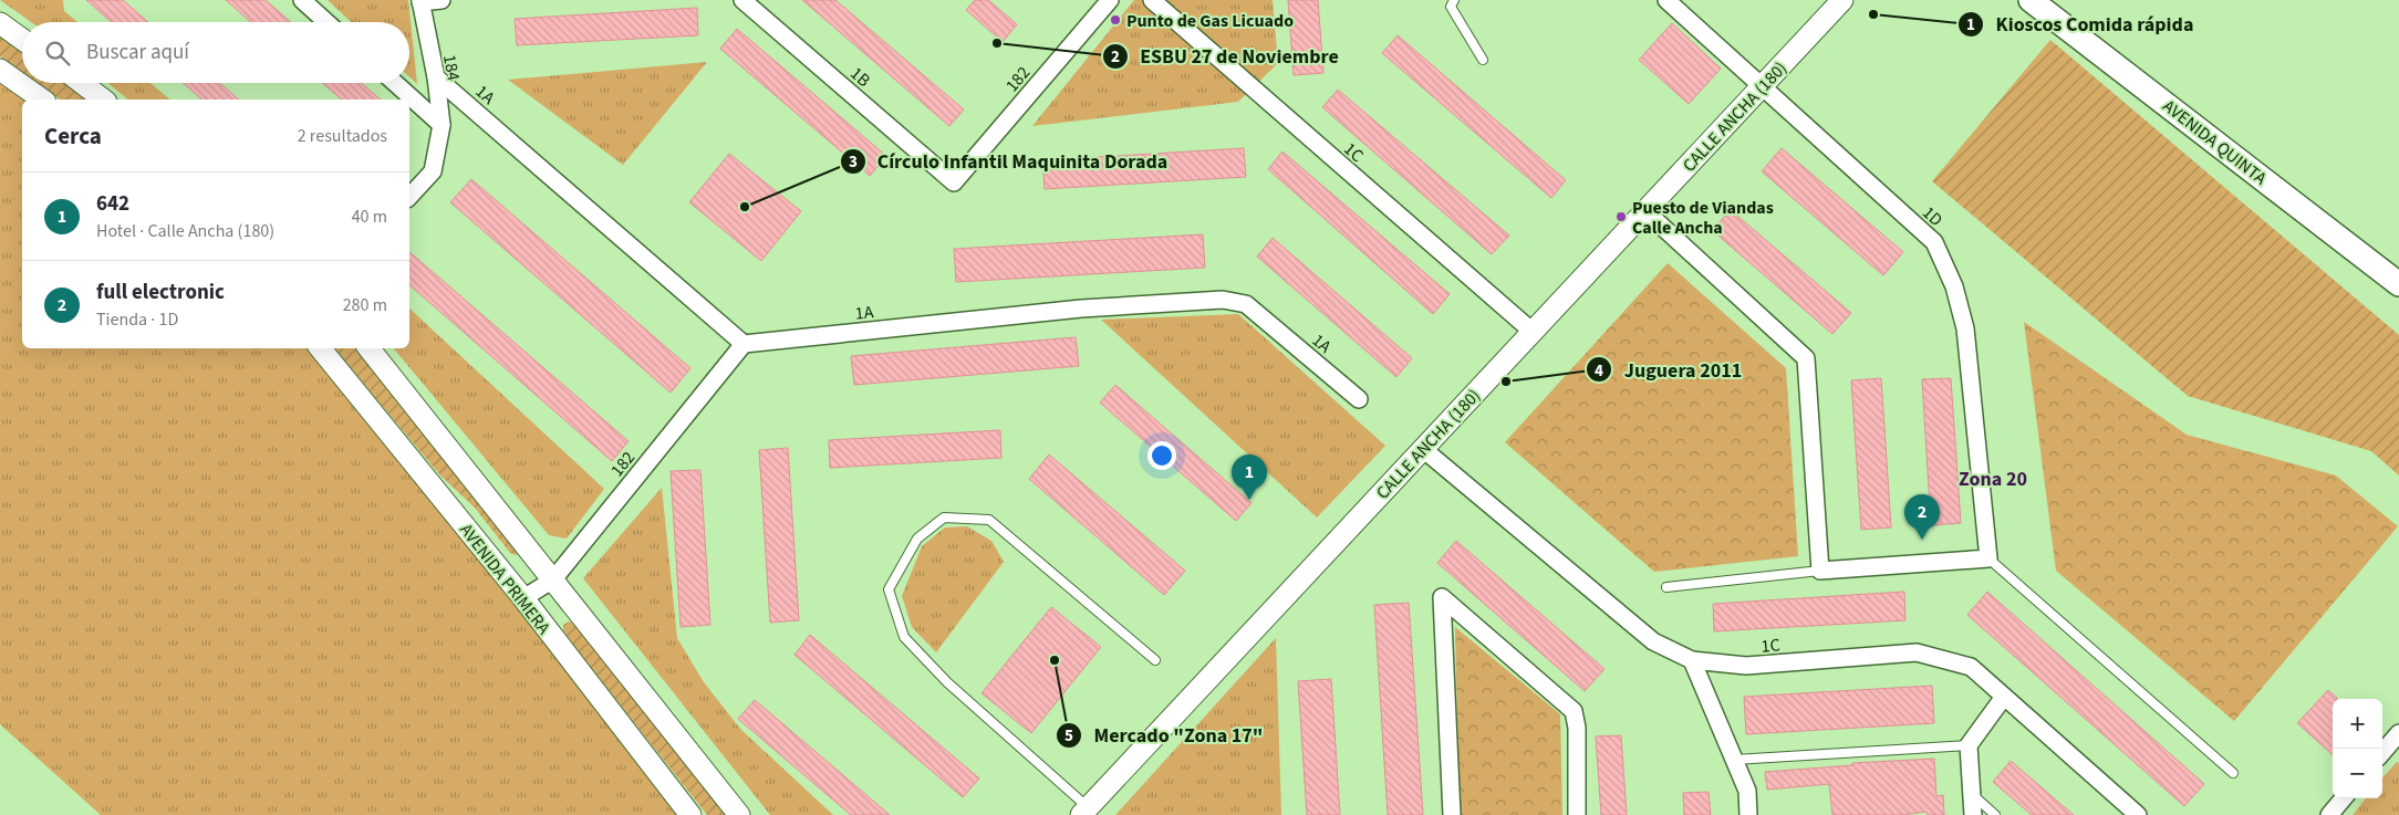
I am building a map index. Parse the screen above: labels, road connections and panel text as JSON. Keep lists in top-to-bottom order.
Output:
{
  "streets": {
    "main road": ["AVENIDA QUINTA"],
    "street": [
      "184",
      "1B",
      "182",
      "1A",
      "CALLE ANCHA (180)",
      "1C",
      "1D",
      "AVENIDA PRIMERA"
    ]
  },
  "crossings": [
    ["184", "1A"],
    ["1B", "182"],
    ["182", "1A"],
    ["182", "AVENIDA PRIMERA"],
    ["CALLE ANCHA (180)", "1C"],
    ["CALLE ANCHA (180)", "1D"]
  ],
  "districts": ["Zona 20"],
  "places": [
    "Kioscos Comida rápida",
    "Punto de Gas Licuado",
    "ESBU 27 de Noviembre",
    "Círculo Infantil Maquinita Dorada",
    "Puesto de Viandas Calle Ancha",
    "Juguera 2011",
    "Mercado \"Zona 17\""
  ],
  "page": {
    "search": "Buscar aquí",
    "heading": ["Cerca", "2 resultados"],
    "list": [
      {
        "mark": "1",
        "name": "642",
        "note": "Hotel · Calle Ancha (180)",
        "value": "40 m"
      },
      {
        "mark": "2",
        "name": "full electronic",
        "note": "Tienda · 1D",
        "value": "280 m"
      }
    ],
    "pins": ["1", "2"],
    "map_buttons": ["+", "−"]
  }
}
